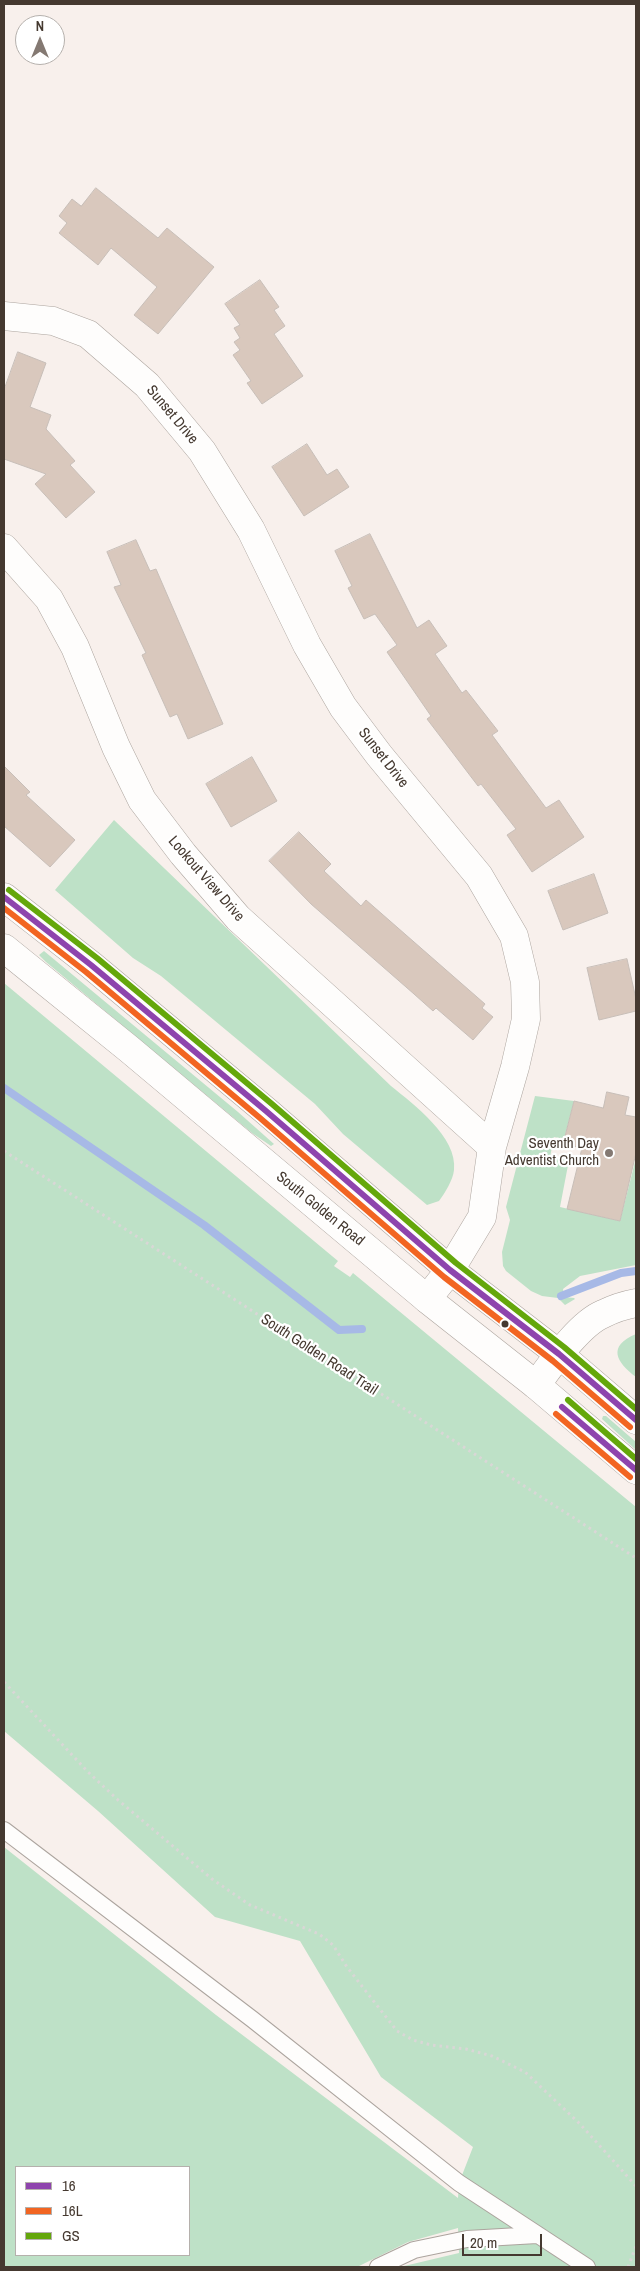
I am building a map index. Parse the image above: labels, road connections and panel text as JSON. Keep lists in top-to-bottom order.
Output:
{
  "streets": {
    "street": ["Sunset Drive", "Lookout View Drive", "South Golden Road"],
    "path": ["South Golden Road Trail"]
  },
  "crossings": [
    ["Sunset Drive", "Lookout View Drive"],
    ["Sunset Drive", "South Golden Road"]
  ],
  "places": ["Seventh Day Adventist Church"],
  "lines": ["transit line GS", "transit line 16", "transit line 16L"],
  "legend": ["16", "16L", "GS"],
  "scale_bar": "20 m",
  "north": "top"
}
